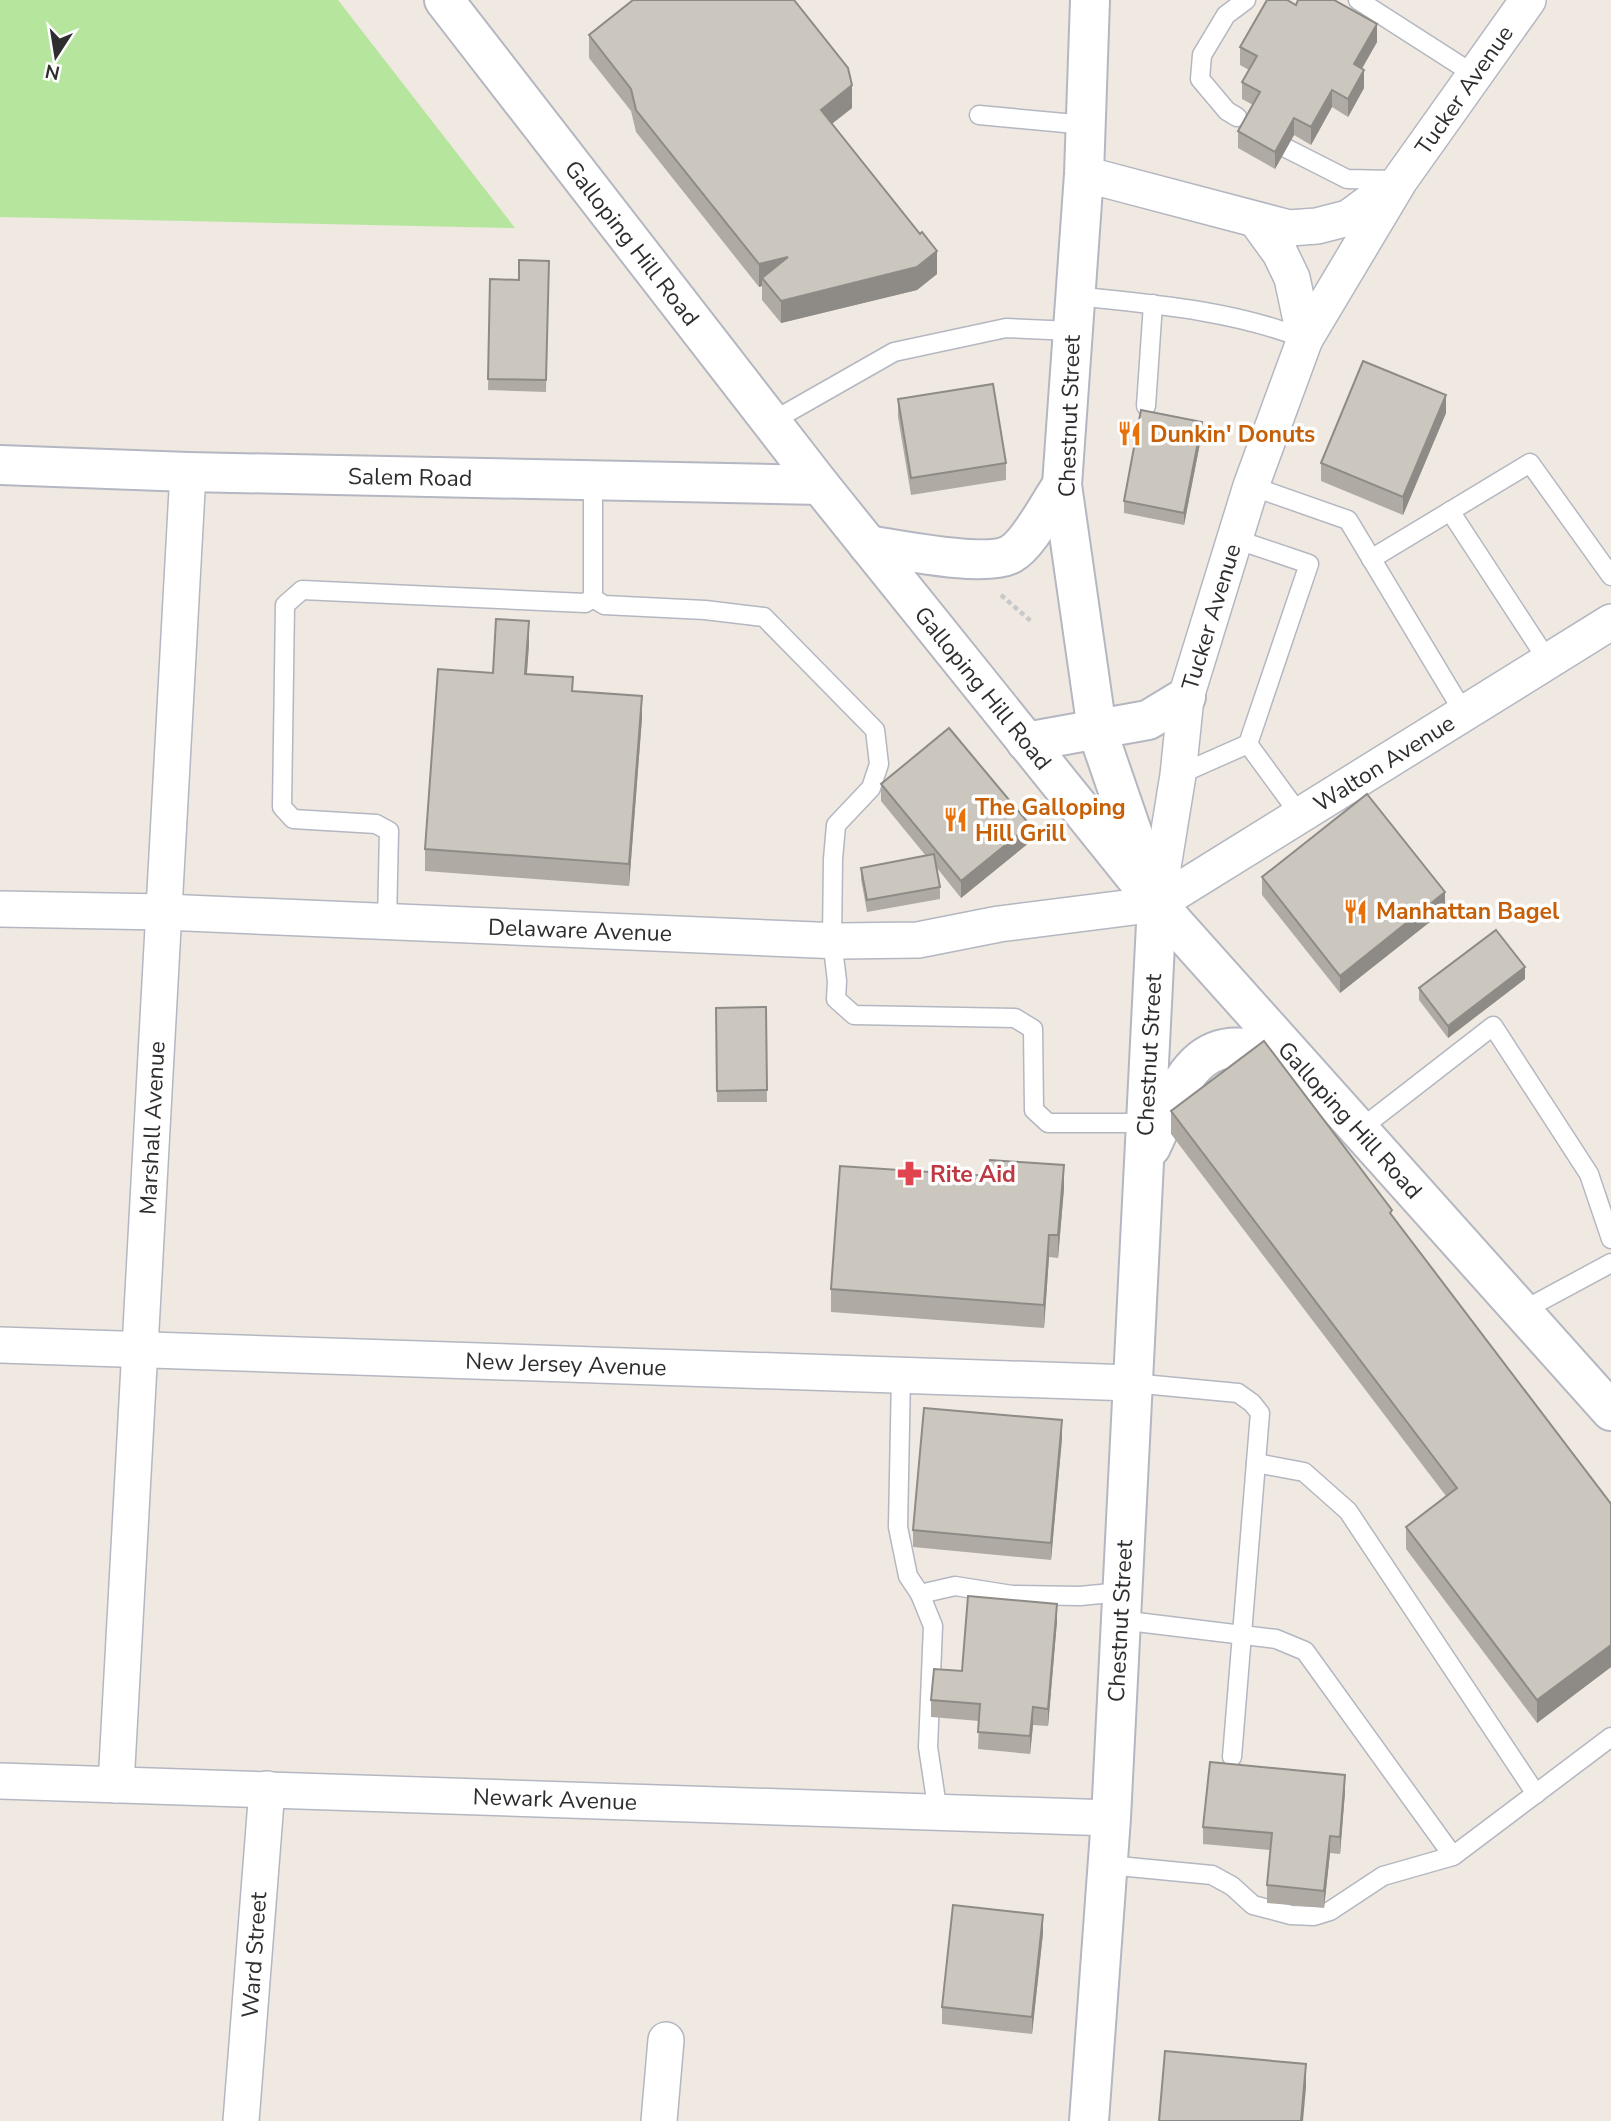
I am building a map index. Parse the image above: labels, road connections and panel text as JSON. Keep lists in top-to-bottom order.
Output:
{
  "streets": {
    "main road": ["Galloping Hill Road", "Chestnut Street", "Salem Road"],
    "street": [
      "Tucker Avenue",
      "Walton Avenue",
      "Delaware Avenue",
      "Marshall Avenue",
      "New Jersey Avenue",
      "Newark Avenue",
      "Ward Street"
    ]
  },
  "crossings": [
    ["Tucker Avenue", "Galloping Hill Road"],
    ["Tucker Avenue", "Chestnut Street"],
    ["Tucker Avenue", "Walton Avenue"],
    ["Tucker Avenue", "Delaware Avenue"],
    ["Galloping Hill Road", "Chestnut Street"],
    ["Galloping Hill Road", "Salem Road"],
    ["Galloping Hill Road", "Walton Avenue"],
    ["Galloping Hill Road", "Delaware Avenue"],
    ["Chestnut Street", "Walton Avenue"],
    ["Chestnut Street", "Delaware Avenue"],
    ["Chestnut Street", "New Jersey Avenue"],
    ["Chestnut Street", "Newark Avenue"],
    ["Salem Road", "Marshall Avenue"],
    ["Walton Avenue", "Delaware Avenue"],
    ["Delaware Avenue", "Marshall Avenue"],
    ["Marshall Avenue", "New Jersey Avenue"],
    ["Marshall Avenue", "Newark Avenue"],
    ["Newark Avenue", "Ward Street"]
  ],
  "places": {
    "restaurant": ["Dunkin' Donuts", "The Galloping Hill Grill", "Manhattan Bagel"],
    "pharmacy": ["Rite Aid"]
  },
  "north": "bottom"
}
